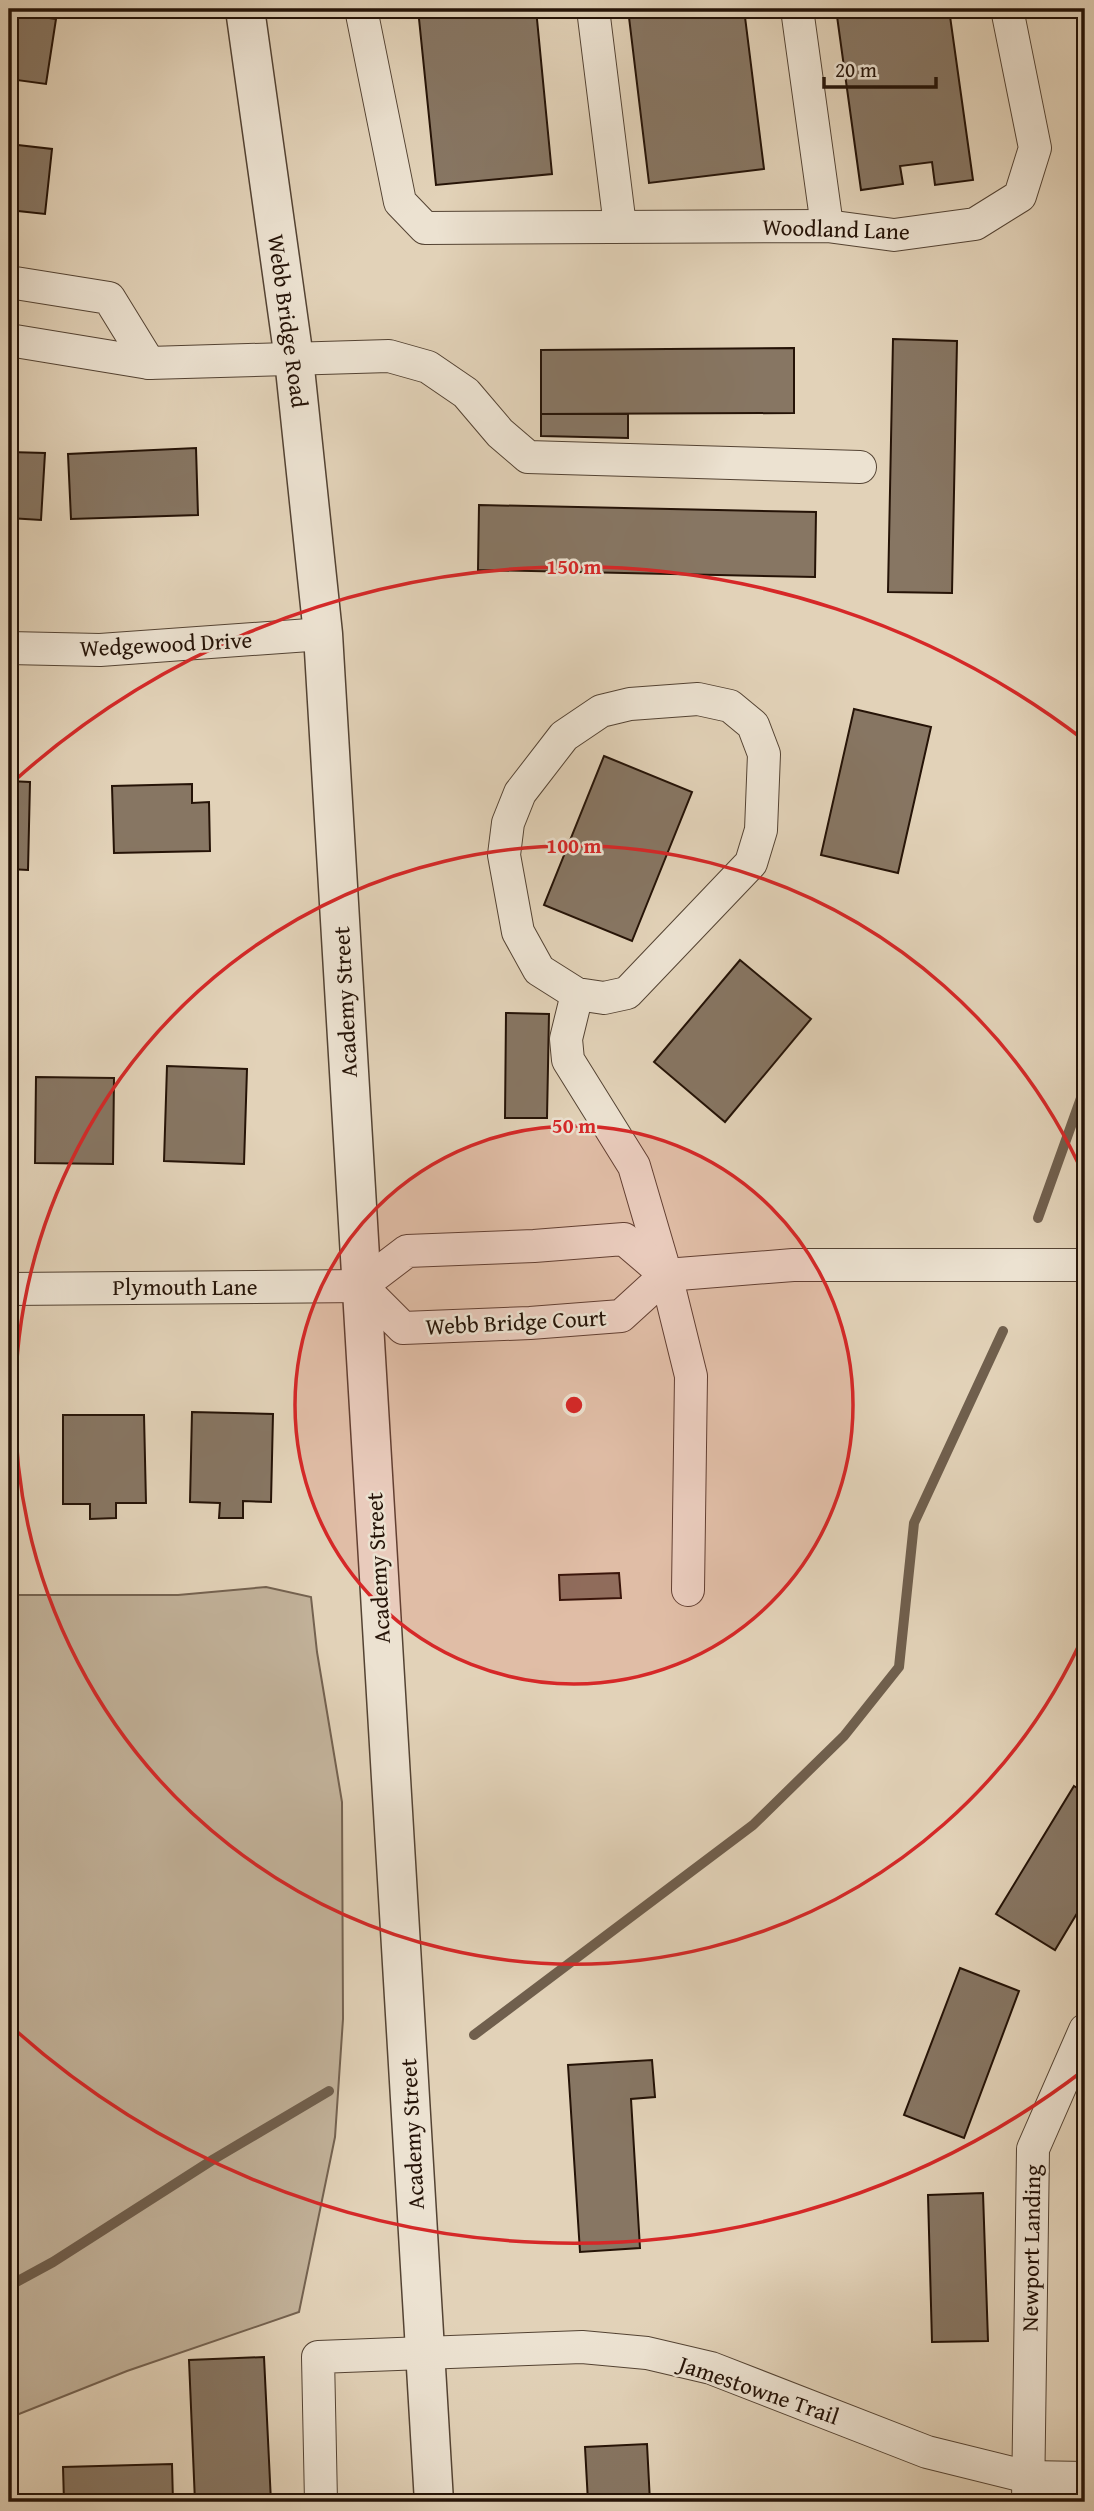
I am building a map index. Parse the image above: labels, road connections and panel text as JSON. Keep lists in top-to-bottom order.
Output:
{
  "streets": {
    "street": [
      "Woodland Lane",
      "Webb Bridge Road",
      "Wedgewood Drive",
      "Academy Street",
      "Plymouth Lane",
      "Webb Bridge Court",
      "Newport Landing",
      "Jamestowne Trail"
    ]
  },
  "crossings": [
    ["Webb Bridge Road", "Wedgewood Drive"],
    ["Webb Bridge Road", "Academy Street"],
    ["Wedgewood Drive", "Academy Street"],
    ["Academy Street", "Plymouth Lane"],
    ["Academy Street", "Webb Bridge Court"],
    ["Academy Street", "Jamestowne Trail"],
    ["Plymouth Lane", "Webb Bridge Court"],
    ["Newport Landing", "Jamestowne Trail"]
  ],
  "scale_bar": "20 m",
  "rings": ["150 m", "100 m", "50 m"]
}
